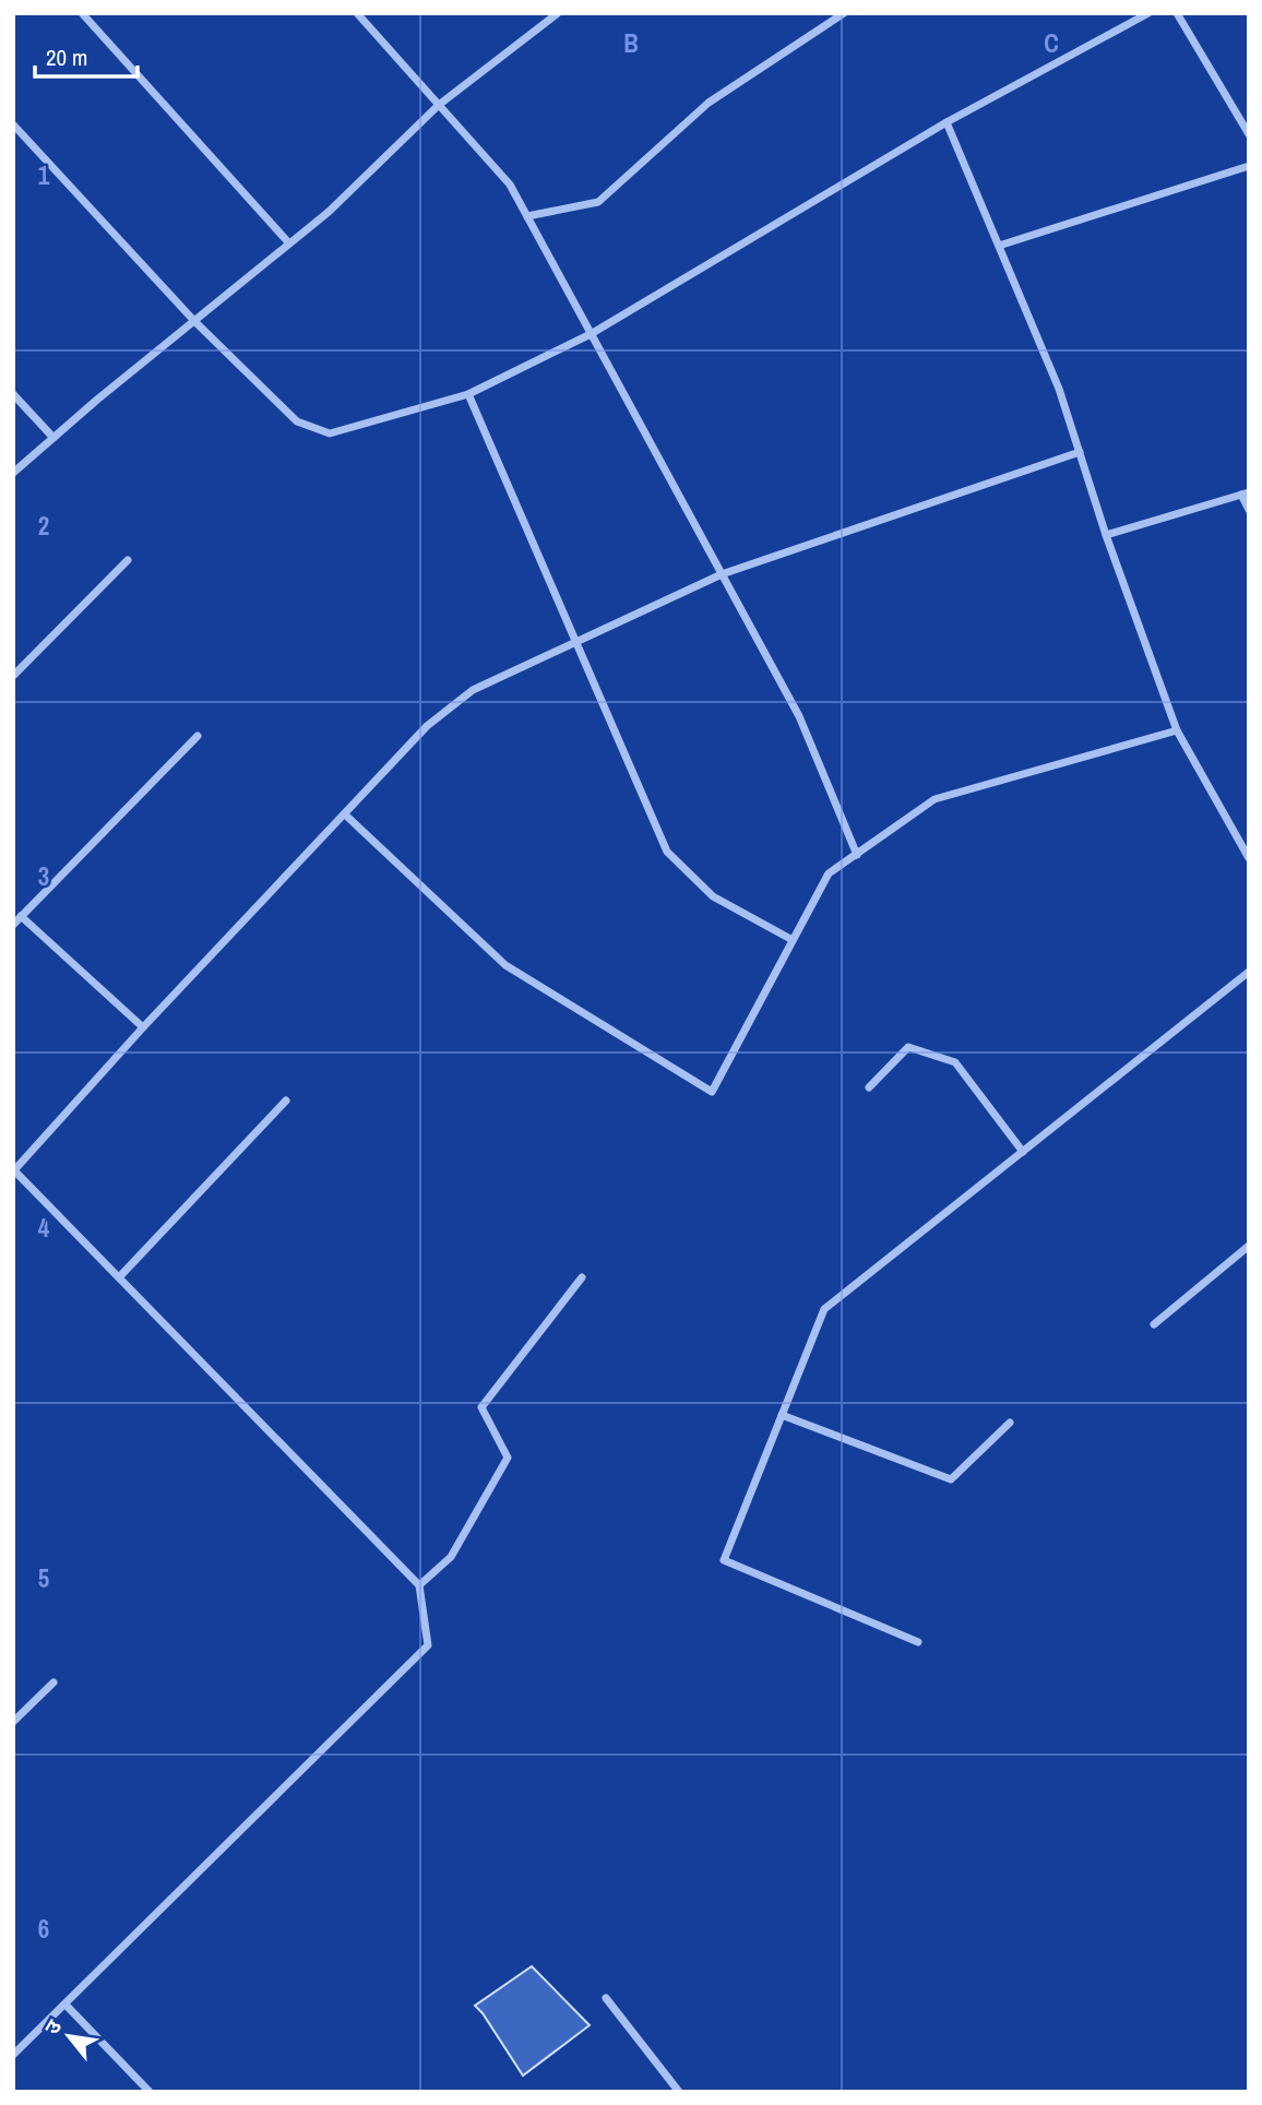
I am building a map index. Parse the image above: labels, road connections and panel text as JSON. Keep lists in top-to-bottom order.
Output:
{
  "scale_bar": "20 m",
  "north": "top left",
  "grid": {
    "columns": ["B", "C"],
    "rows": [
      "1",
      "2",
      "3",
      "4",
      "5",
      "6"
    ]
  }
}
